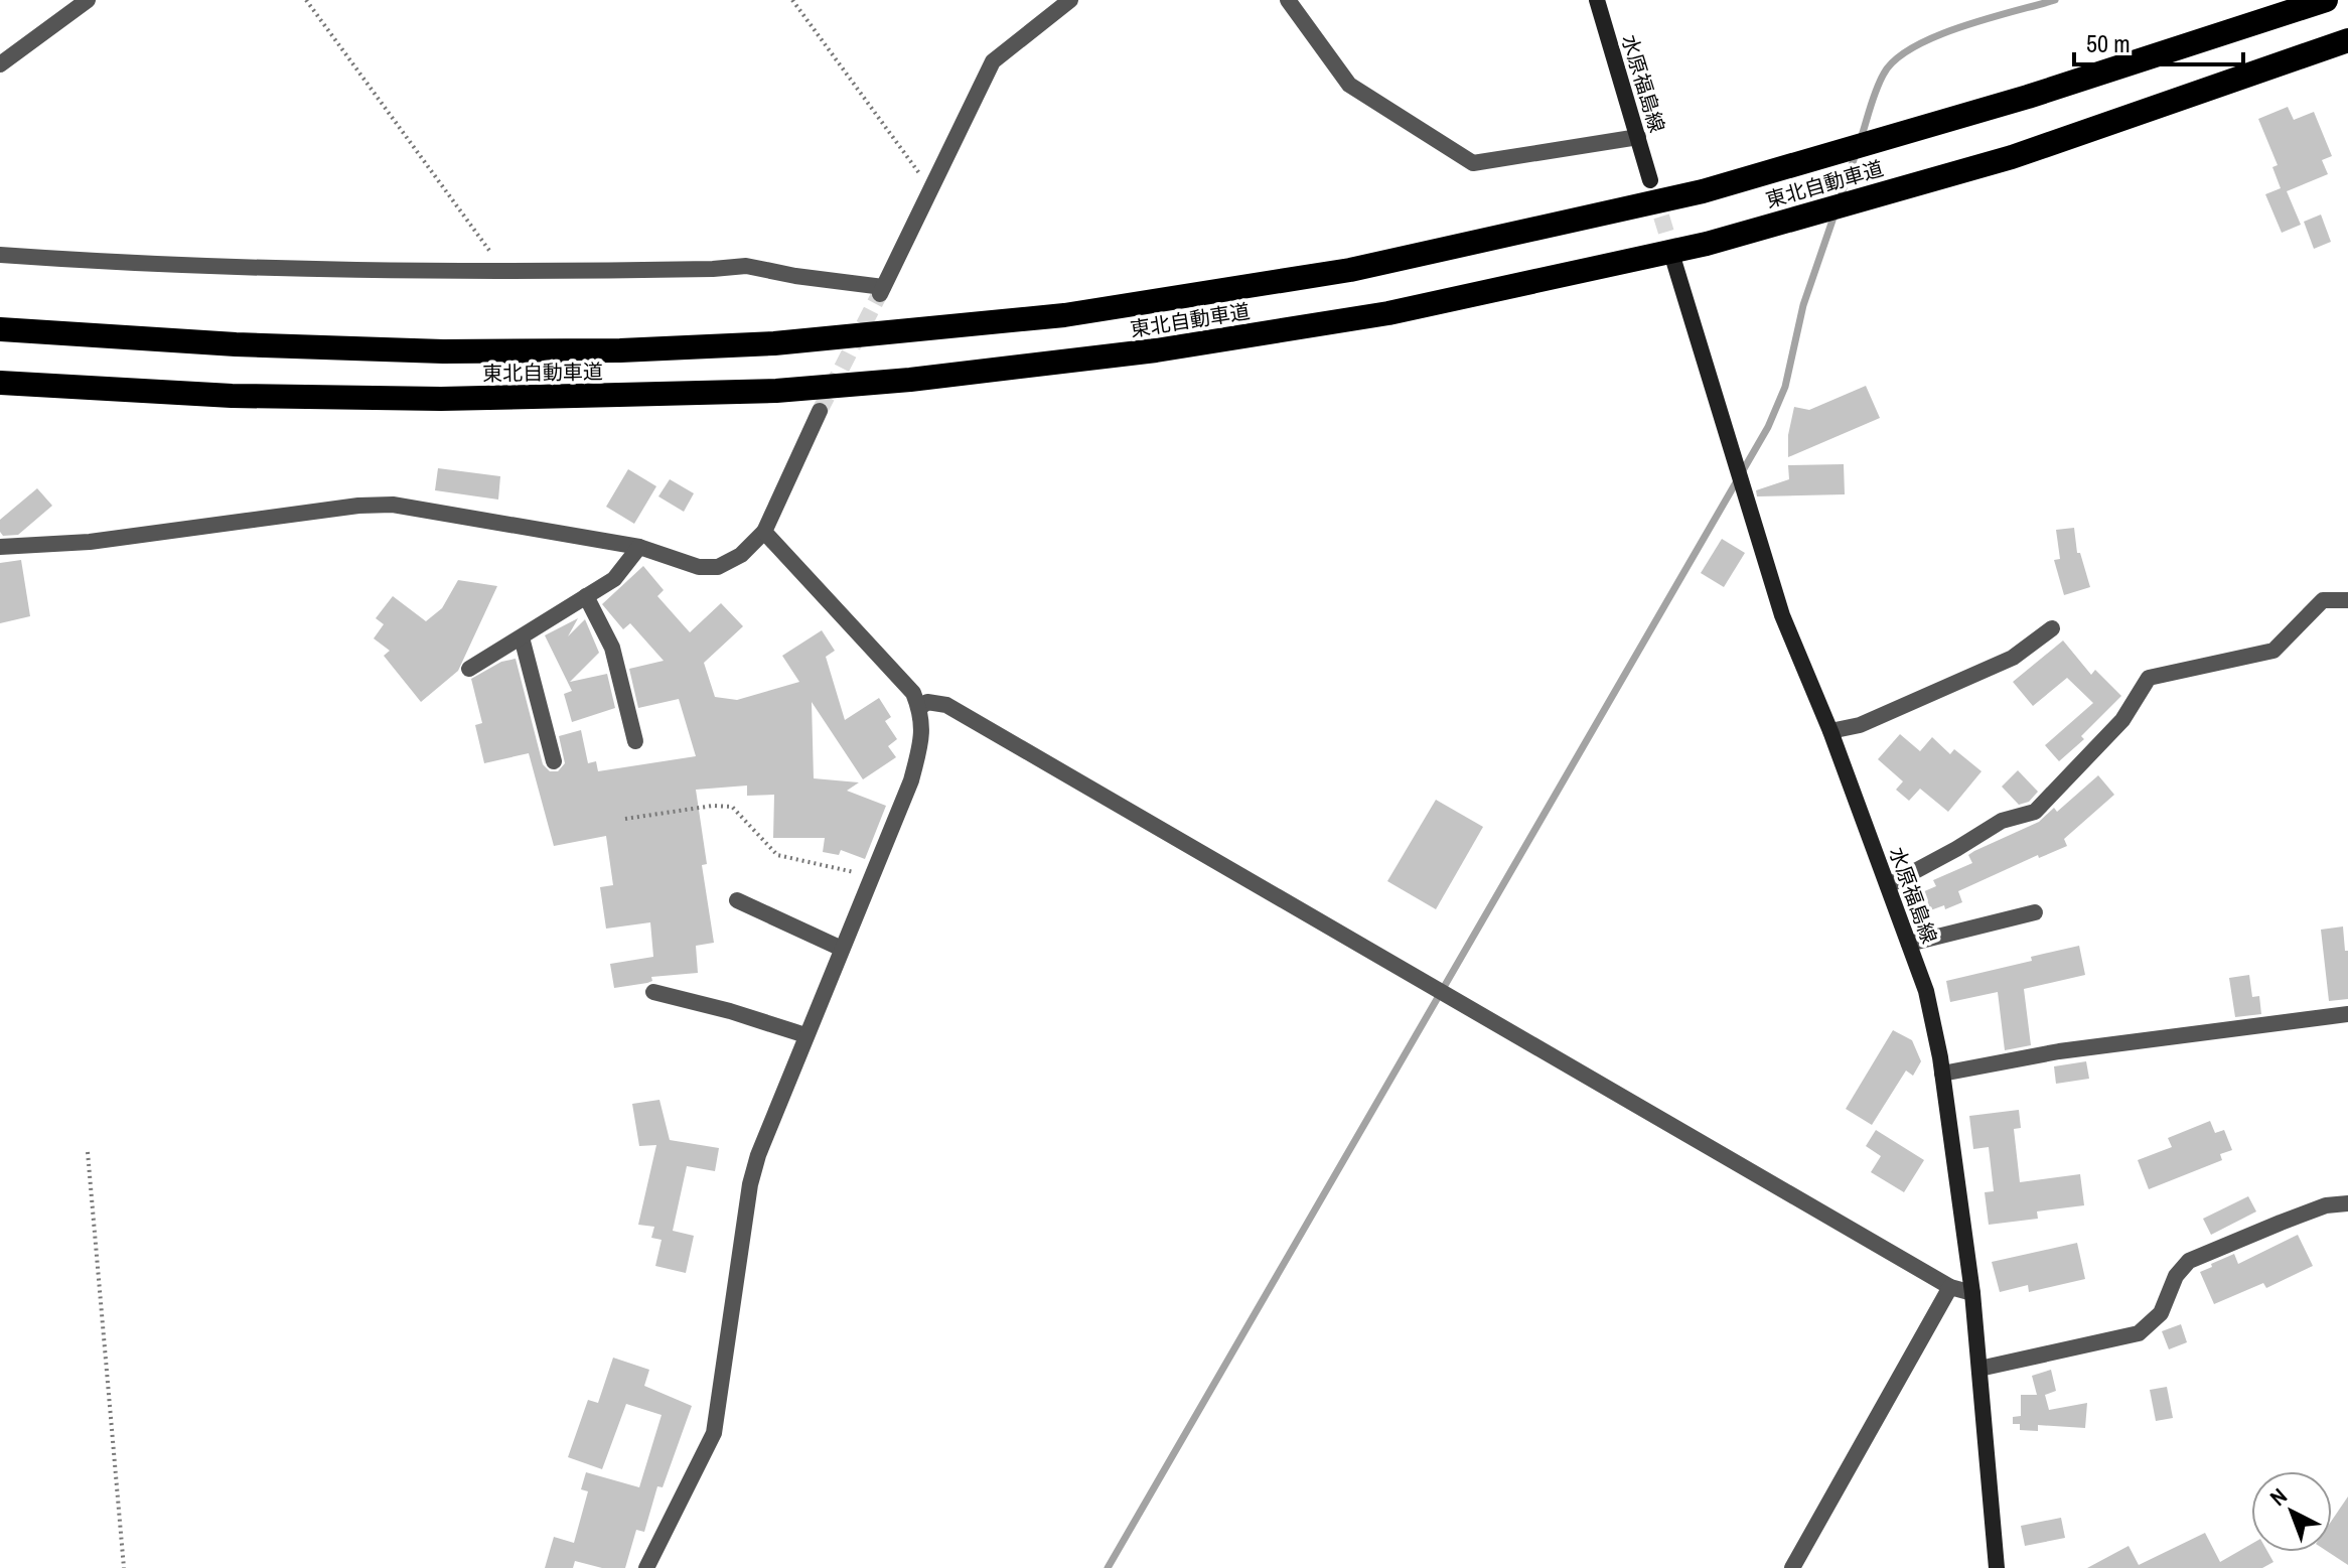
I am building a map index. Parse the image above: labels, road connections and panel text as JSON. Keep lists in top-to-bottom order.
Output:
{
  "streets": {
    "highway": ["東北自動車道"],
    "main road": ["水原福島線"]
  },
  "scale_bar": "50 m",
  "north": "top left"
}
